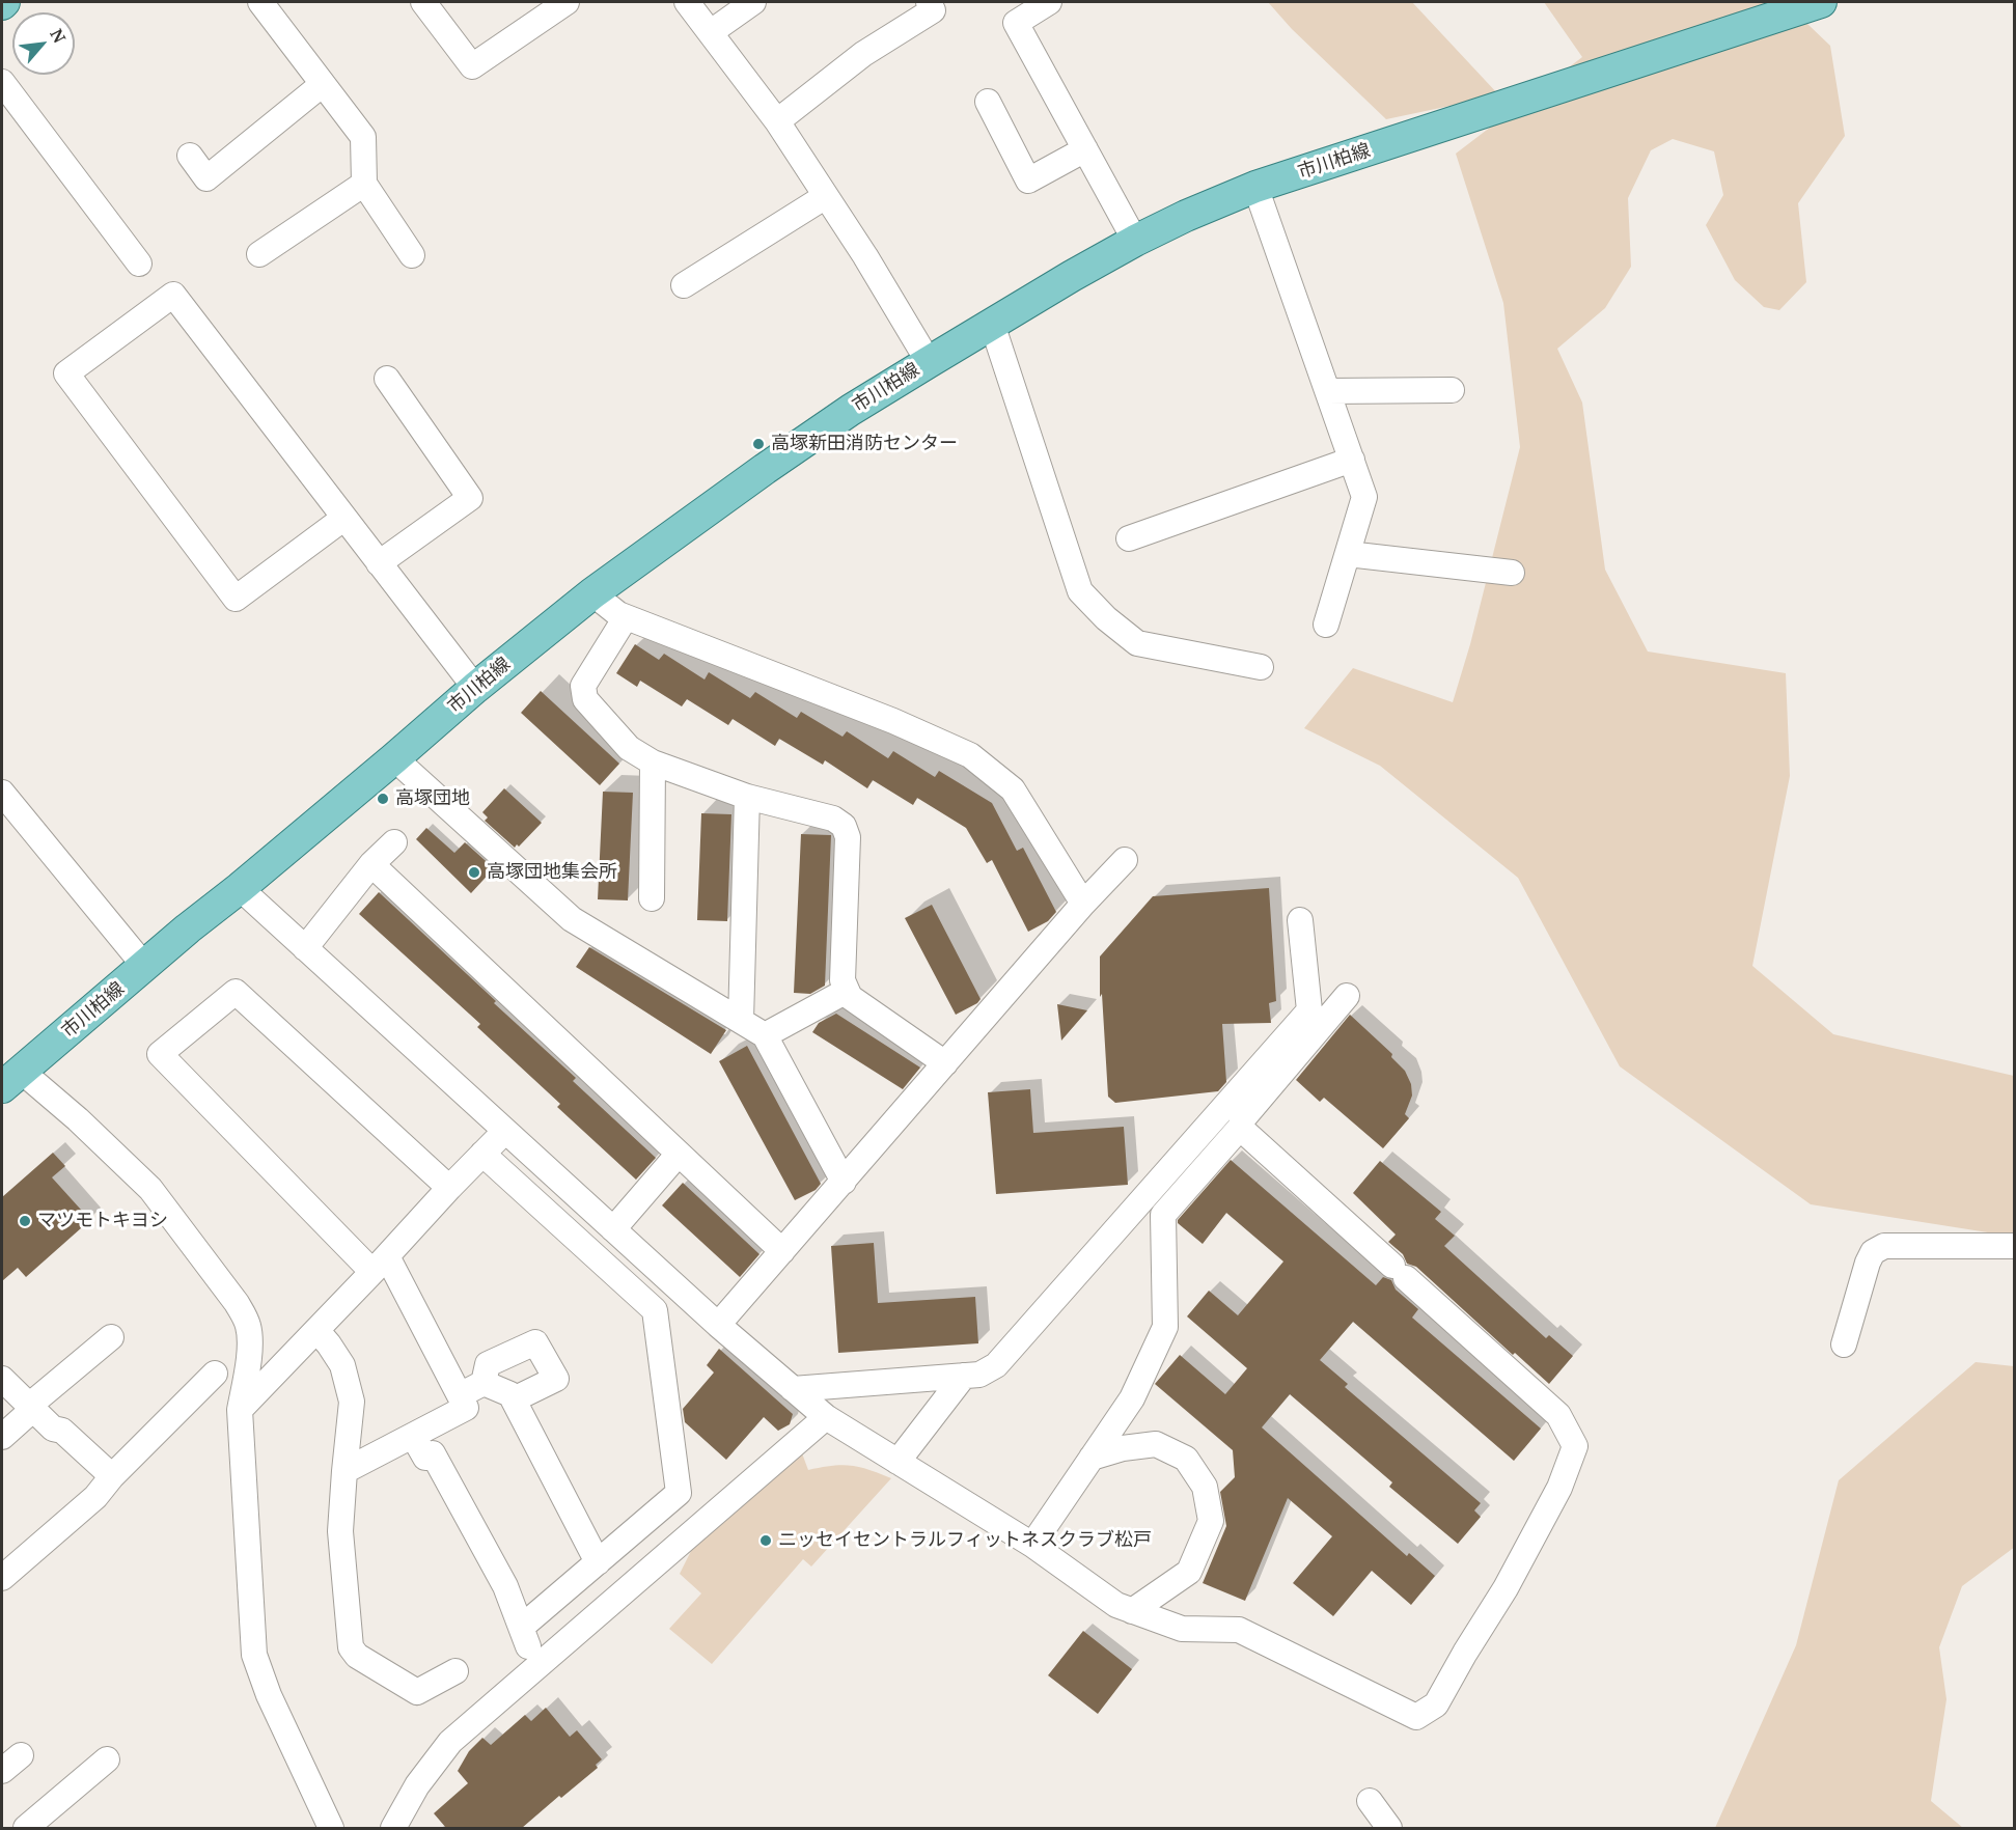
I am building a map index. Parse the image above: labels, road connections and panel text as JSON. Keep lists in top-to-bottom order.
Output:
{
  "streets": {
    "main road": ["市川柏線"]
  },
  "places": [
    "高塚新田消防センター",
    "高塚団地",
    "高塚団地集会所",
    "マツモトキヨシ",
    "ニッセイセントラルフィットネスクラブ松戸"
  ],
  "north": "top right"
}
